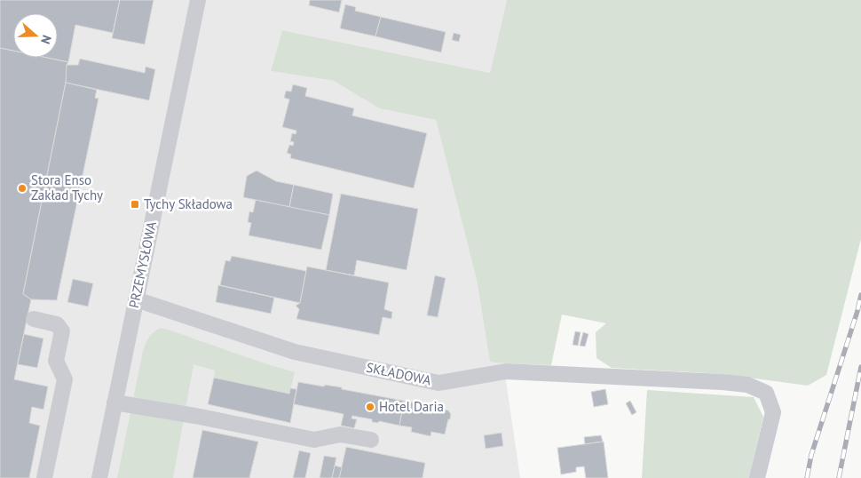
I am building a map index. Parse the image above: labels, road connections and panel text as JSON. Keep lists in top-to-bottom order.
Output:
{
  "streets": {
    "street": ["PRZEMYSŁOWA", "SKŁADOWA"]
  },
  "crossings": [
    ["PRZEMYSŁOWA", "SKŁADOWA"]
  ],
  "places": {
    "other": ["Stora Enso Zakład Tychy", "Hotel Daria"],
    "transit": ["Tychy Składowa"]
  },
  "north": "right"
}
